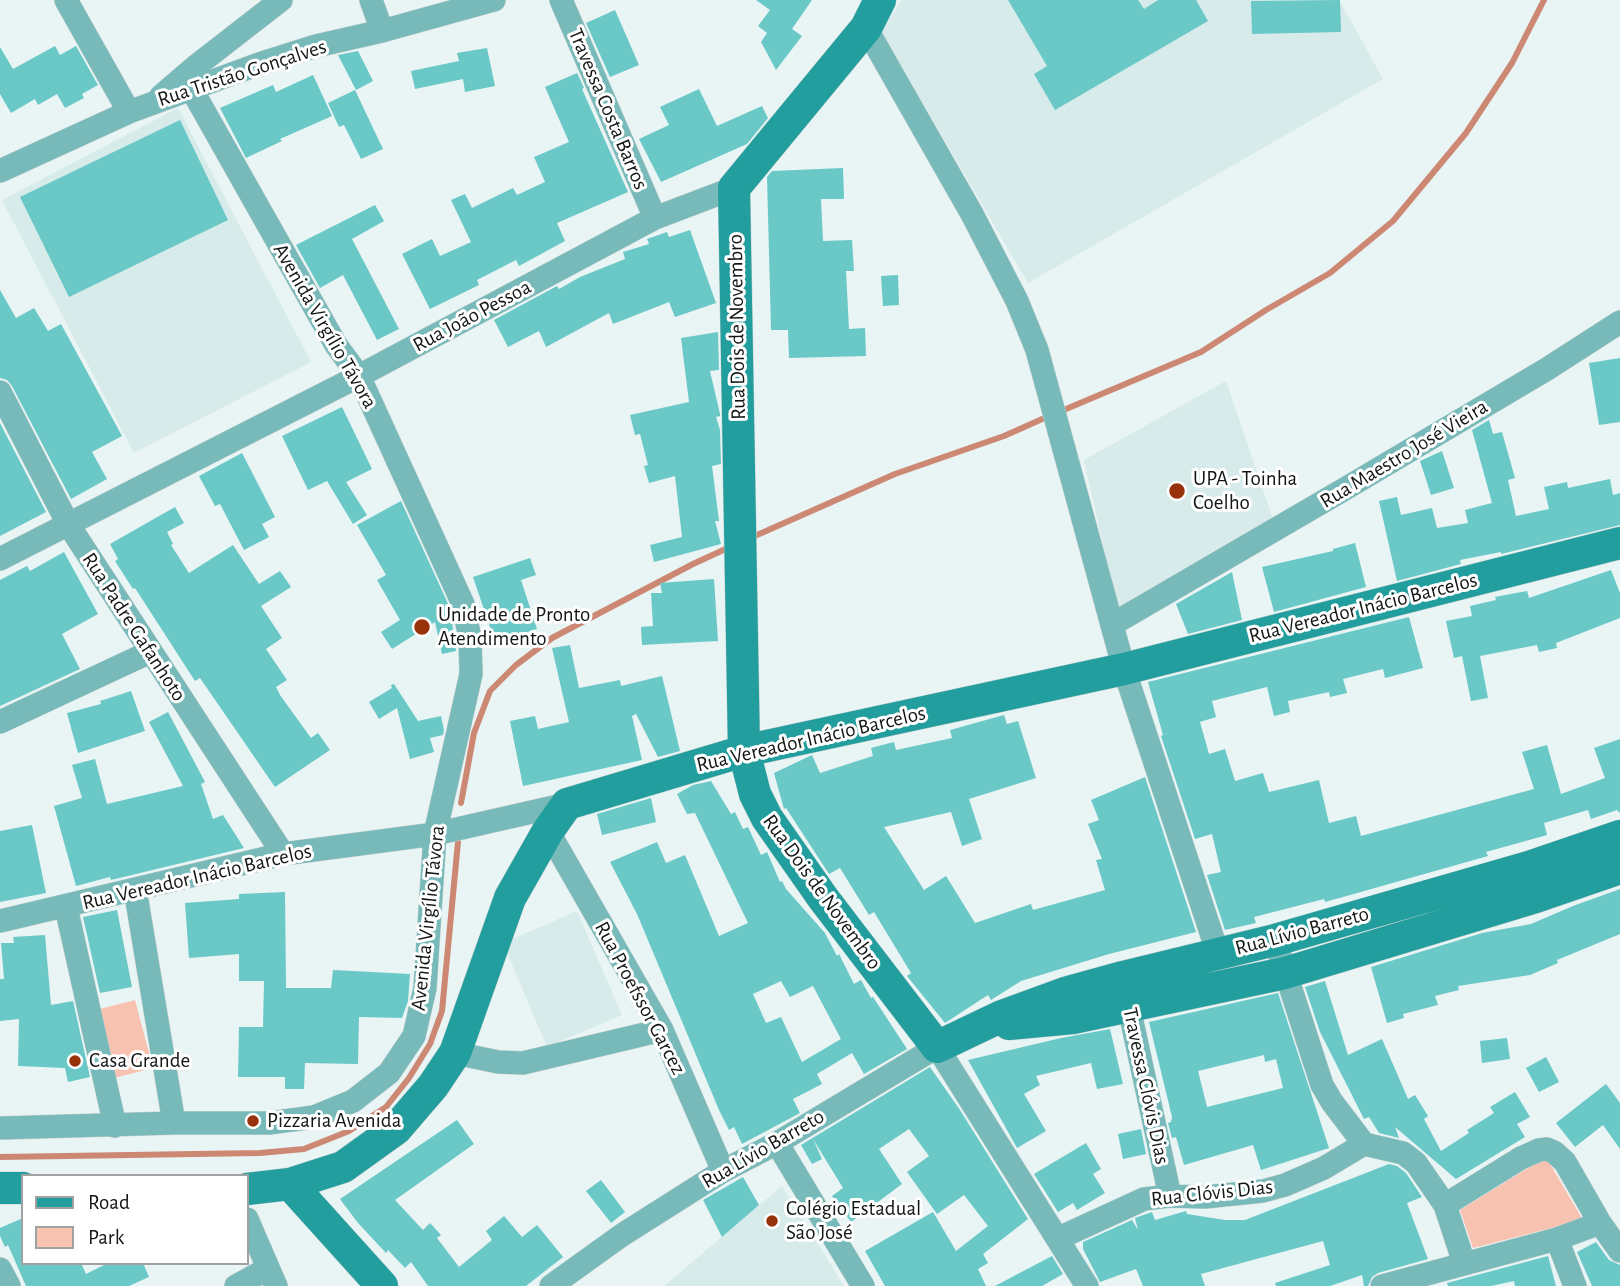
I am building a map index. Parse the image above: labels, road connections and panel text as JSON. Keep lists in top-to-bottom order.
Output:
{
  "streets": {
    "street": [
      "Rua Tristão Gonçalves",
      "Travessa Costa Barros",
      "Rua João Pessoa",
      "Avenida Virgílio Távora",
      "Rua Dois de Novembro",
      "Rua Maestro José Vieira",
      "Rua Vereador Inácio Barcelos",
      "Rua Padre Gafanhoto",
      "Rua Lívio Barreto",
      "Rua Proefssor Garcez",
      "Travessa Clóvis Dias",
      "Rua Clóvis Dias"
    ]
  },
  "crossings": [
    ["Rua Tristão Gonçalves", "Avenida Virgílio Távora"],
    ["Travessa Costa Barros", "Rua João Pessoa"],
    ["Rua João Pessoa", "Avenida Virgílio Távora"],
    ["Rua João Pessoa", "Rua Dois de Novembro"],
    ["Rua João Pessoa", "Rua Padre Gafanhoto"],
    ["Avenida Virgílio Távora", "Rua Vereador Inácio Barcelos"],
    ["Rua Dois de Novembro", "Rua Vereador Inácio Barcelos"],
    ["Rua Dois de Novembro", "Rua Lívio Barreto"],
    ["Rua Dois de Novembro", "Rua Clóvis Dias"],
    ["Rua Vereador Inácio Barcelos", "Rua Padre Gafanhoto"],
    ["Rua Lívio Barreto", "Rua Proefssor Garcez"],
    ["Rua Lívio Barreto", "Travessa Clóvis Dias"],
    ["Travessa Clóvis Dias", "Rua Clóvis Dias"]
  ],
  "places": [
    "UPA - Toinha Coelho",
    "Unidade de Pronto Atendimento",
    "Casa Grande",
    "Pizzaria Avenida",
    "Colégio Estadual São José"
  ],
  "legend": ["Road", "Park"]
}
